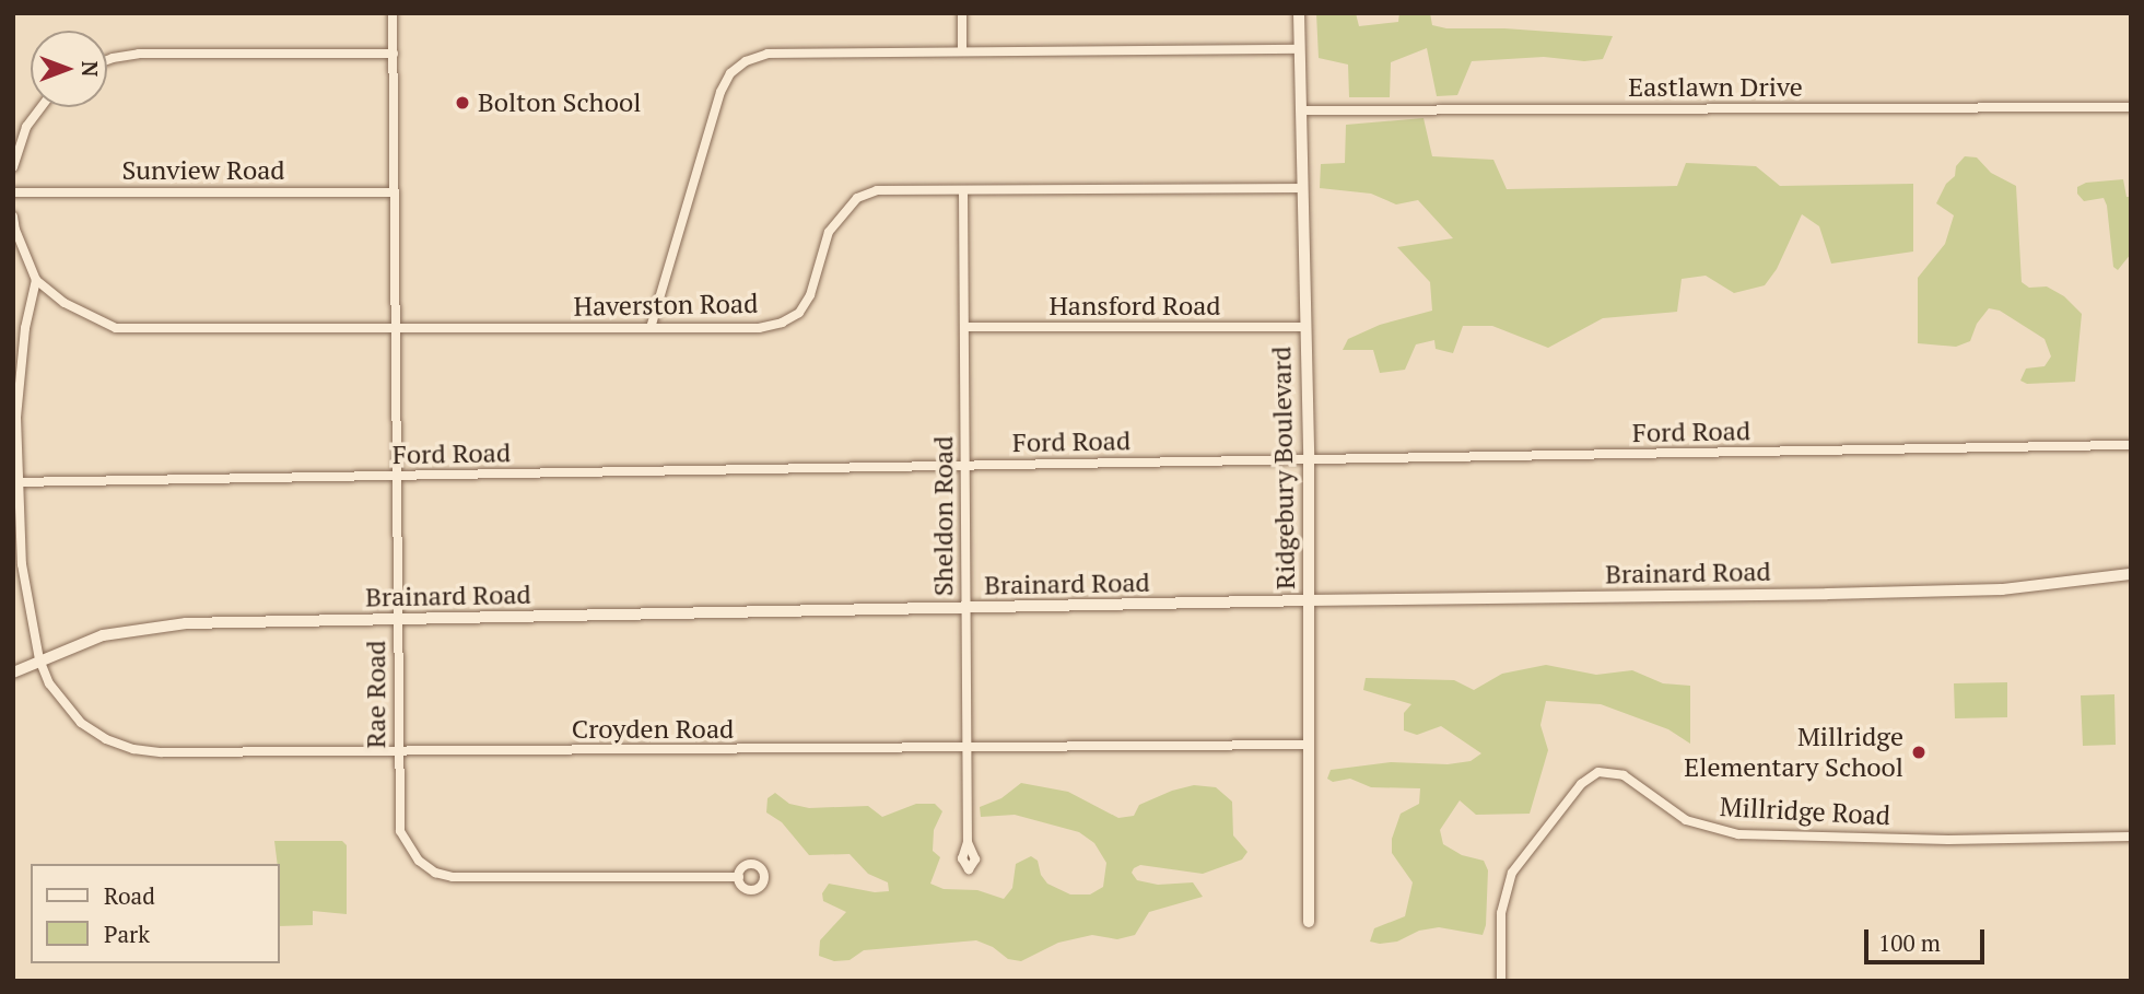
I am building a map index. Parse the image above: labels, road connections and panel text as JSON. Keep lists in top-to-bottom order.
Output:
{
  "streets": {
    "street": [
      "Eastlawn Drive",
      "Sunview Road",
      "Haverston Road",
      "Hansford Road",
      "Ford Road",
      "Ridgebury Boulevard",
      "Sheldon Road",
      "Brainard Road",
      "Rae Road",
      "Croyden Road",
      "Millridge Road"
    ]
  },
  "crossings": [
    ["Eastlawn Drive", "Ridgebury Boulevard"],
    ["Sunview Road", "Rae Road"],
    ["Haverston Road", "Ridgebury Boulevard"],
    ["Haverston Road", "Sheldon Road"],
    ["Haverston Road", "Rae Road"],
    ["Haverston Road", "Croyden Road"],
    ["Hansford Road", "Ridgebury Boulevard"],
    ["Hansford Road", "Sheldon Road"],
    ["Ford Road", "Ridgebury Boulevard"],
    ["Ford Road", "Sheldon Road"],
    ["Ford Road", "Rae Road"],
    ["Ford Road", "Croyden Road"],
    ["Ridgebury Boulevard", "Brainard Road"],
    ["Ridgebury Boulevard", "Croyden Road"],
    ["Sheldon Road", "Brainard Road"],
    ["Sheldon Road", "Croyden Road"],
    ["Brainard Road", "Rae Road"],
    ["Brainard Road", "Croyden Road"],
    ["Rae Road", "Croyden Road"]
  ],
  "places": ["Bolton School", "Millridge Elementary School"],
  "legend": ["Road", "Park"],
  "scale_bar": "100 m",
  "north": "right"
}
